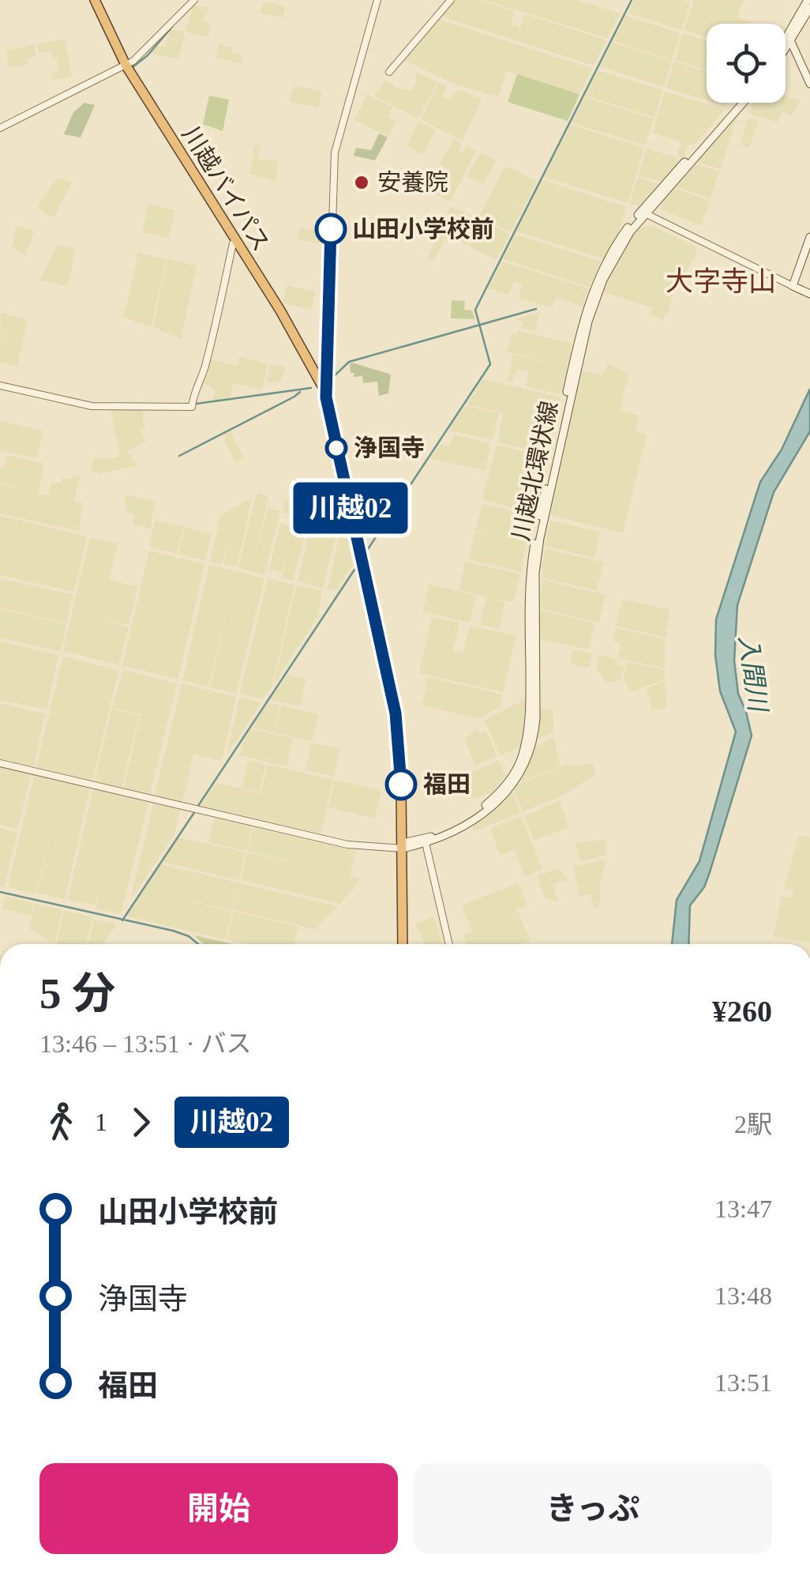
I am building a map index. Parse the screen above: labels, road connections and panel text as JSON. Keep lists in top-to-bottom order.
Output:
{
  "streets": {
    "highway": ["川越バイパス"],
    "main road": ["川越北環状線"]
  },
  "crossings": [
    ["川越バイパス", "川越北環状線"]
  ],
  "districts": ["大字寺山"],
  "water": ["入間川"],
  "places": [
    "安養院",
    "山田小学校前",
    "浄国寺",
    "福田"
  ],
  "lines": ["bus line 川越02"],
  "page": {
    "on_map": "川越02",
    "heading": ["5 分", "13:46 – 13:51 · バス", "¥260"],
    "legs": ["1", "川越02", "2駅"],
    "list": [
      {
        "name": "山田小学校前",
        "value": "13:47"
      },
      {
        "name": "浄国寺",
        "value": "13:48"
      },
      {
        "name": "福田",
        "value": "13:51"
      }
    ],
    "buttons": ["開始", "きっぷ"]
  }
}
